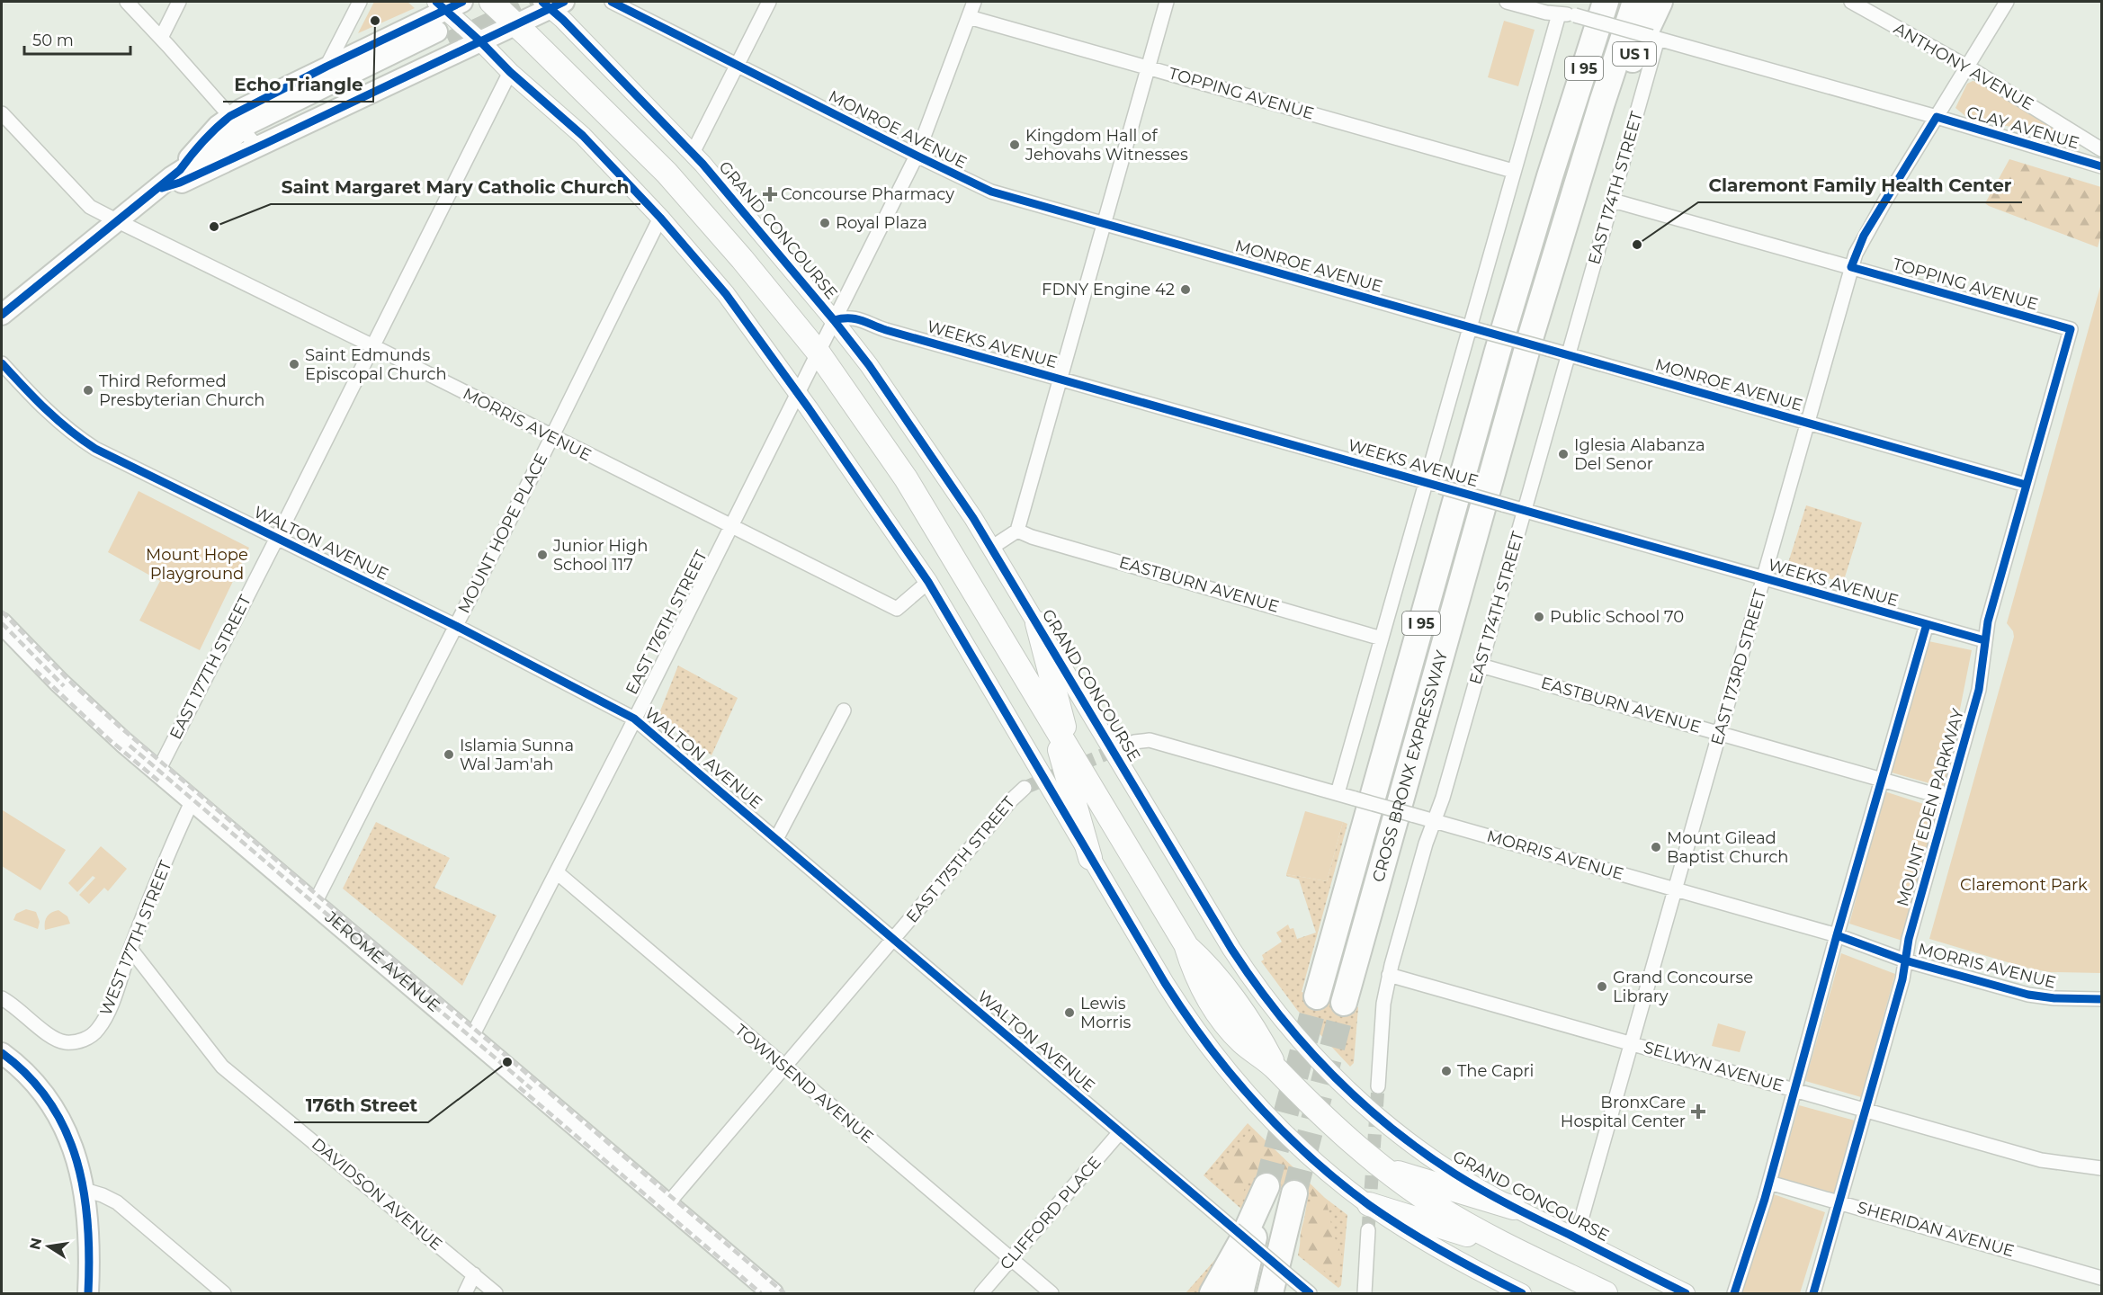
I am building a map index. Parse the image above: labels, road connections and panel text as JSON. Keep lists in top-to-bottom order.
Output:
{
  "streets": {
    "highway": ["US 1", "I 95", "CROSS BRONX EXPRESSWAY"],
    "main road": ["JEROME AVENUE"],
    "street": [
      "ANTHONY AVENUE",
      "TOPPING AVENUE",
      "CLAY AVENUE",
      "MONROE AVENUE",
      "EAST 174TH STREET",
      "GRAND CONCOURSE",
      "WEEKS AVENUE",
      "MORRIS AVENUE",
      "MOUNT HOPE PLACE",
      "WALTON AVENUE",
      "EASTBURN AVENUE",
      "EAST 176TH STREET",
      "EAST 177TH STREET",
      "EAST 173RD STREET",
      "MOUNT EDEN PARKWAY",
      "EAST 175TH STREET",
      "WEST 177TH STREET",
      "SELWYN AVENUE",
      "TOWNSEND AVENUE",
      "DAVIDSON AVENUE",
      "CLIFFORD PLACE",
      "SHERIDAN AVENUE"
    ]
  },
  "crossings": [
    ["US 1", "CROSS BRONX EXPRESSWAY"],
    ["ANTHONY AVENUE", "EAST 173RD STREET"],
    ["TOPPING AVENUE", "EAST 174TH STREET"],
    ["TOPPING AVENUE", "EAST 176TH STREET"],
    ["TOPPING AVENUE", "EAST 173RD STREET"],
    ["TOPPING AVENUE", "MOUNT EDEN PARKWAY"],
    ["CLAY AVENUE", "EAST 174TH STREET"],
    ["CLAY AVENUE", "EAST 173RD STREET"],
    ["MONROE AVENUE", "EAST 174TH STREET"],
    ["MONROE AVENUE", "EAST 176TH STREET"],
    ["MONROE AVENUE", "EAST 173RD STREET"],
    ["MONROE AVENUE", "MOUNT EDEN PARKWAY"],
    ["EAST 174TH STREET", "WEEKS AVENUE"],
    ["EAST 174TH STREET", "MORRIS AVENUE"],
    ["EAST 174TH STREET", "EASTBURN AVENUE"],
    ["EAST 174TH STREET", "SELWYN AVENUE"],
    ["GRAND CONCOURSE", "WEEKS AVENUE"],
    ["GRAND CONCOURSE", "EAST 176TH STREET"],
    ["GRAND CONCOURSE", "EAST 173RD STREET"],
    ["WEEKS AVENUE", "EAST 176TH STREET"],
    ["WEEKS AVENUE", "EAST 173RD STREET"],
    ["WEEKS AVENUE", "MOUNT EDEN PARKWAY"],
    ["MORRIS AVENUE", "MOUNT HOPE PLACE"],
    ["MORRIS AVENUE", "EAST 176TH STREET"],
    ["MORRIS AVENUE", "EAST 177TH STREET"],
    ["MORRIS AVENUE", "EAST 173RD STREET"],
    ["MORRIS AVENUE", "MOUNT EDEN PARKWAY"],
    ["MOUNT HOPE PLACE", "WALTON AVENUE"],
    ["MOUNT HOPE PLACE", "JEROME AVENUE"],
    ["WALTON AVENUE", "EAST 176TH STREET"],
    ["WALTON AVENUE", "EAST 177TH STREET"],
    ["WALTON AVENUE", "EAST 175TH STREET"],
    ["WALTON AVENUE", "CLIFFORD PLACE"],
    ["EASTBURN AVENUE", "EAST 173RD STREET"],
    ["EASTBURN AVENUE", "MOUNT EDEN PARKWAY"],
    ["EAST 176TH STREET", "JEROME AVENUE"],
    ["EAST 176TH STREET", "TOWNSEND AVENUE"],
    ["EAST 177TH STREET", "JEROME AVENUE"],
    ["EAST 173RD STREET", "SELWYN AVENUE"],
    ["MOUNT EDEN PARKWAY", "SELWYN AVENUE"],
    ["MOUNT EDEN PARKWAY", "SHERIDAN AVENUE"],
    ["EAST 175TH STREET", "JEROME AVENUE"],
    ["EAST 175TH STREET", "TOWNSEND AVENUE"],
    ["WEST 177TH STREET", "JEROME AVENUE"],
    ["WEST 177TH STREET", "DAVIDSON AVENUE"],
    ["TOWNSEND AVENUE", "CLIFFORD PLACE"]
  ],
  "parks": ["Mount Hope Playground", "Claremont Park"],
  "places": {
    "other": [
      "Echo Triangle",
      "Kingdom Hall of Jehovahs Witnesses",
      "Royal Plaza",
      "Saint Margaret Mary Catholic Church",
      "Claremont Family Health Center",
      "FDNY Engine 42",
      "Saint Edmunds Episcopal Church",
      "Third Reformed Presbyterian Church",
      "Iglesia Alabanza Del Senor",
      "Junior High School 117",
      "Public School 70",
      "Islamia Sunna Wal Jam'ah",
      "Mount Gilead Baptist Church",
      "Grand Concourse Library",
      "Lewis Morris",
      "176th Street",
      "The Capri"
    ],
    "health": ["Concourse Pharmacy", "BronxCare Hospital Center"]
  },
  "scale_bar": "50 m",
  "north": "left"
}
